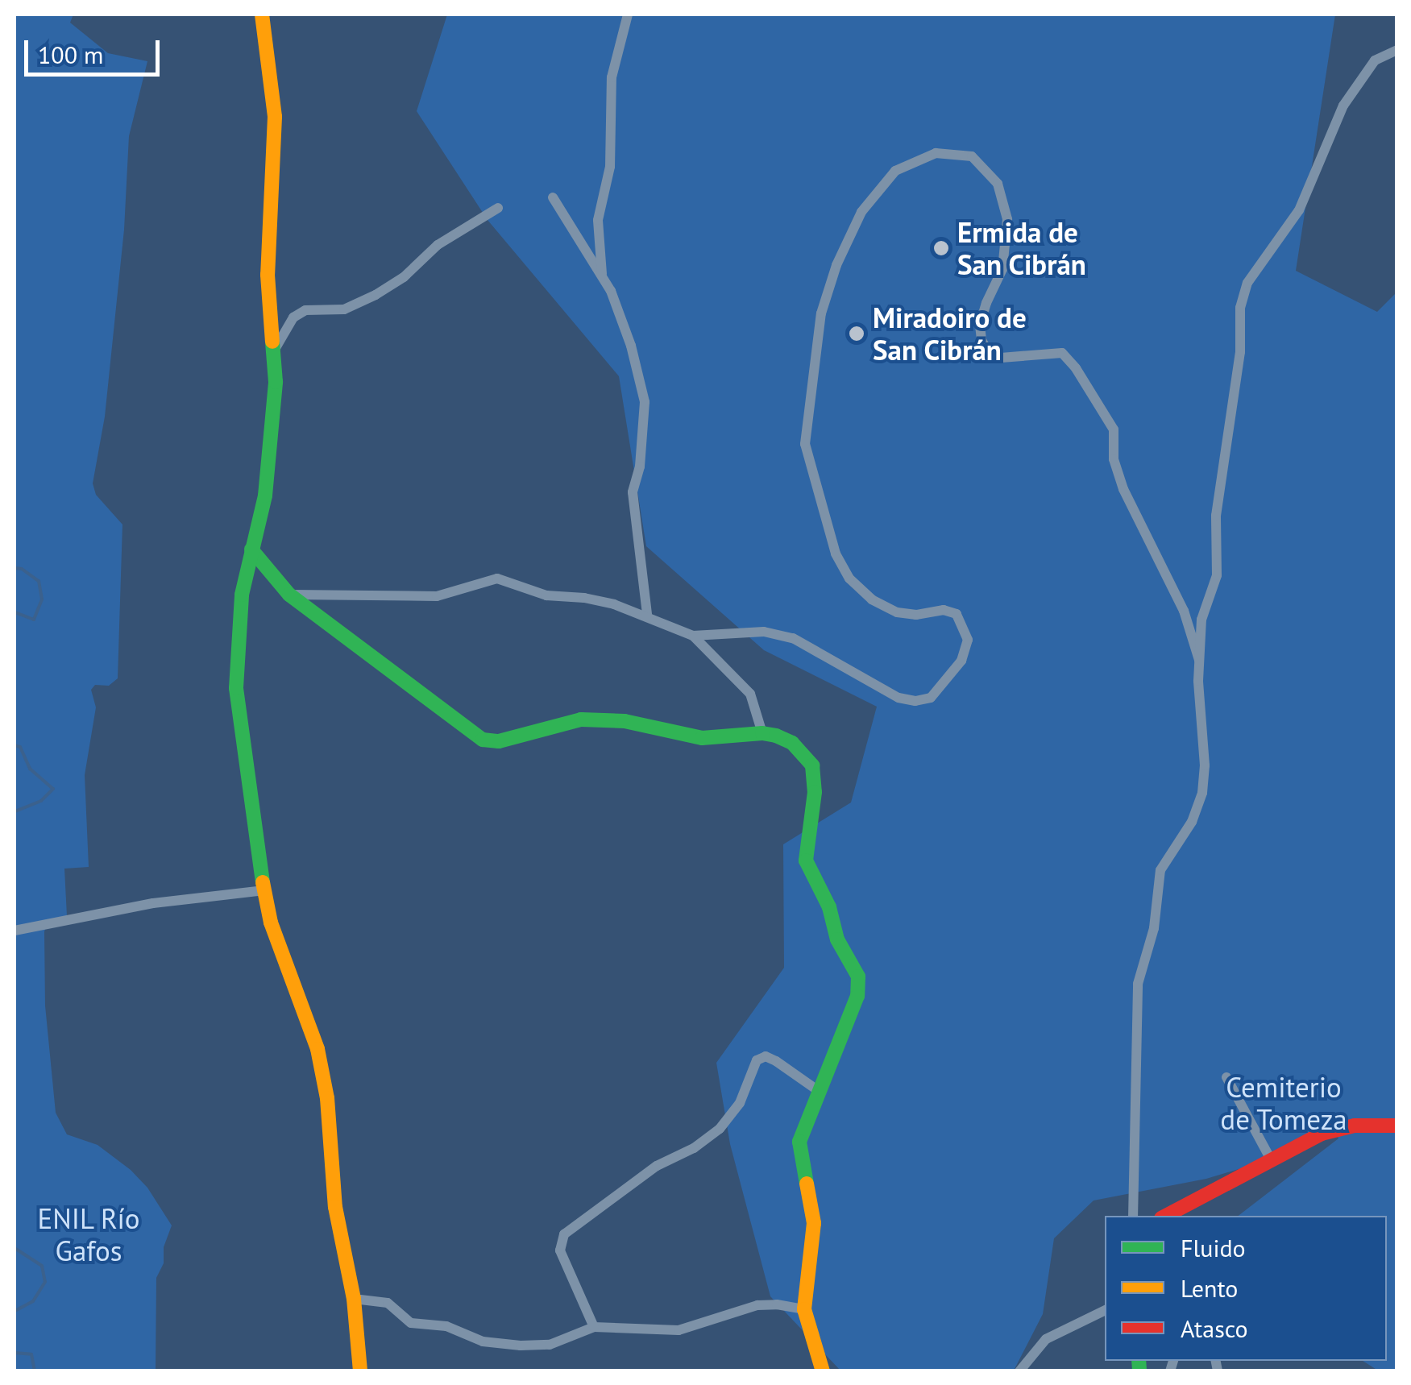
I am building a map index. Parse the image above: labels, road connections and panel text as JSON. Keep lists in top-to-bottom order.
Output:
{
  "parks": ["Cemiterio de Tomeza", "ENIL Río Gafos"],
  "places": ["Ermida de San Cibrán", "Miradoiro de San Cibrán"],
  "legend": ["Fluido", "Lento", "Atasco"],
  "scale_bar": "100 m"
}
